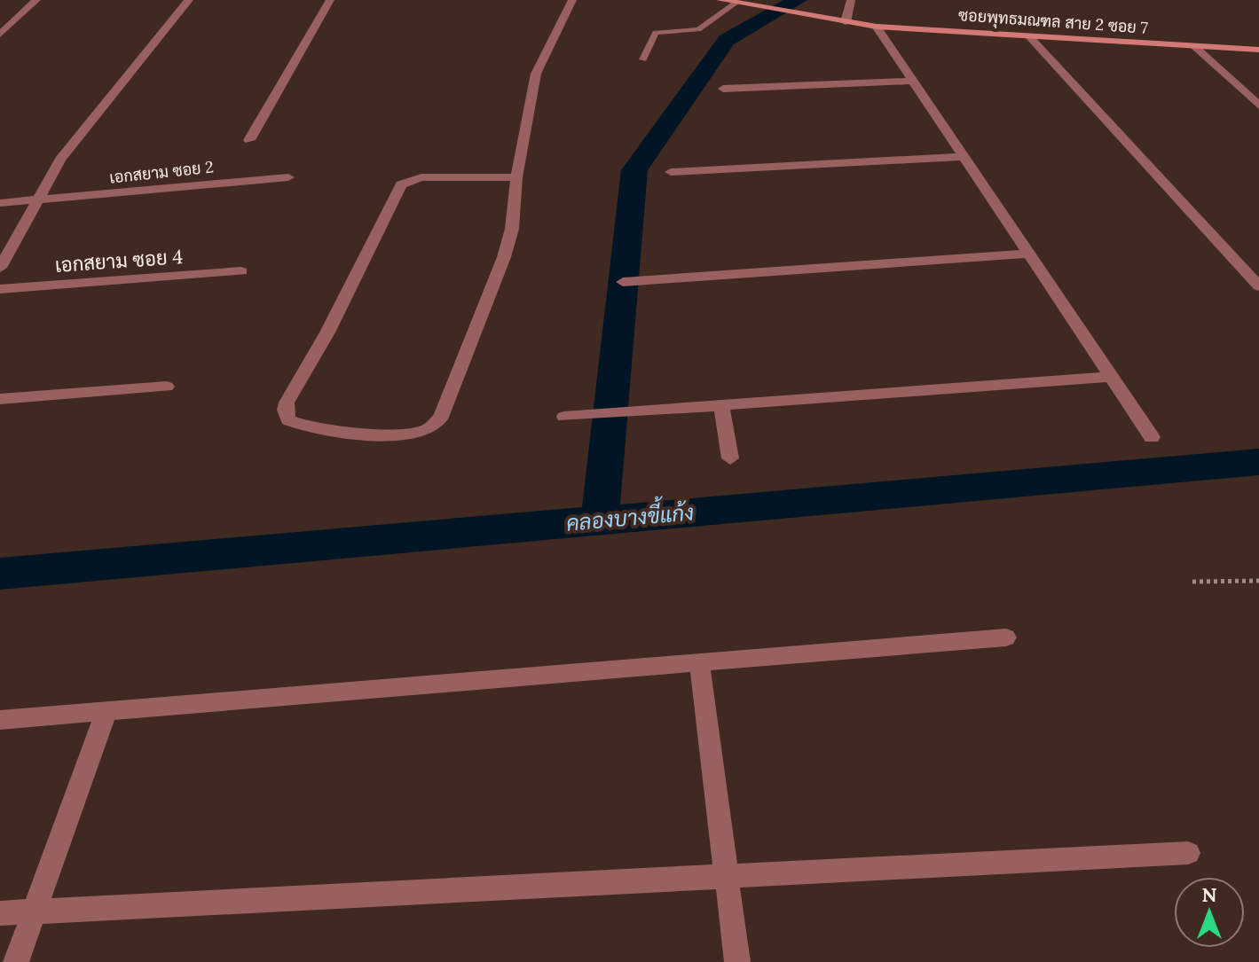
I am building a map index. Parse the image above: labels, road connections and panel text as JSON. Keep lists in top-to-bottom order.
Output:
{
  "streets": {
    "street": ["ซอยพุทธมณฑล สาย 2 ซอย 7", "เอกสยาม ซอย 2", "เอกสยาม ซอย 4"]
  },
  "water": ["คลองบางขี้แก้ง"],
  "north": "top"
}
